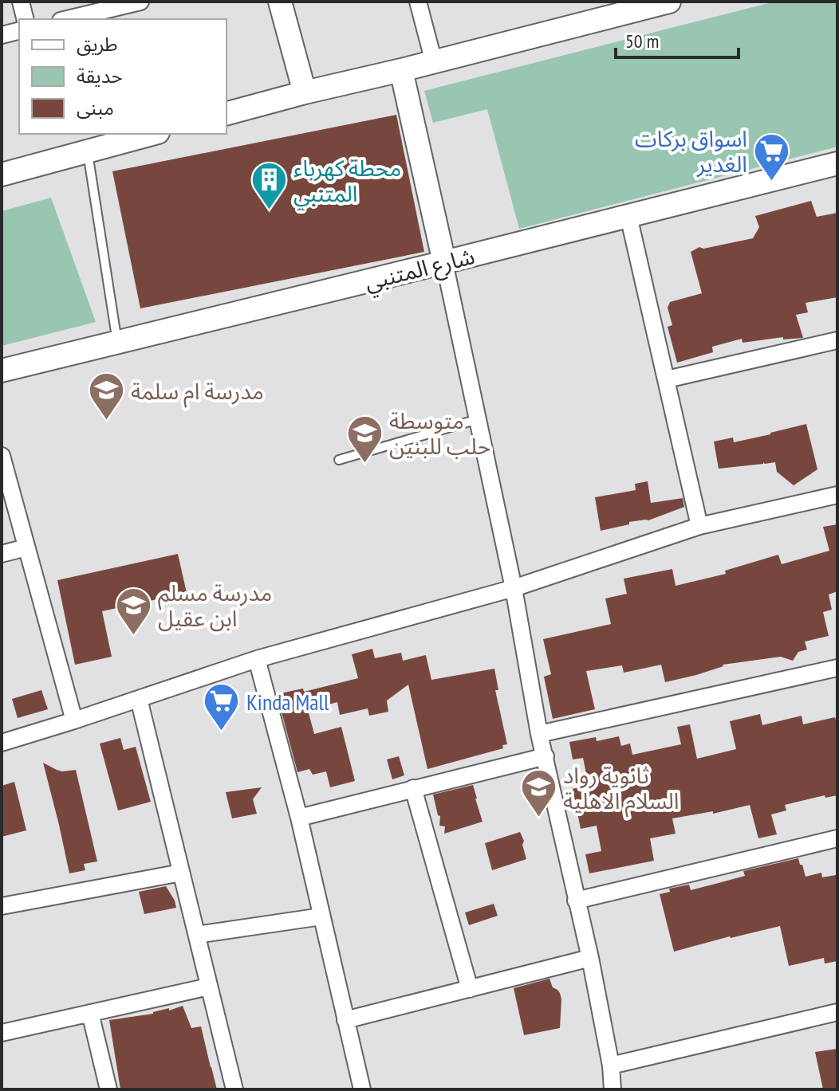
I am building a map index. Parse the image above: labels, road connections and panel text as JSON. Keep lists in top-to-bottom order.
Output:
{
  "streets": {
    "street": ["شارع المتنبي"]
  },
  "places": {
    "supermarket": ["اسواق بركات الغدير", "Kinda Mall"],
    "building": ["محطة كهرباء المتنبي"],
    "school or university": [
      "مدرسة ام سلمة",
      "متوسطة حلب للبنين",
      "مدرسة مسلم ابن عقيل",
      "ثانوية رواد السلام الاهلية"
    ]
  },
  "legend": ["طريق", "حديقة", "مبنى"],
  "scale_bar": "50 m"
}
